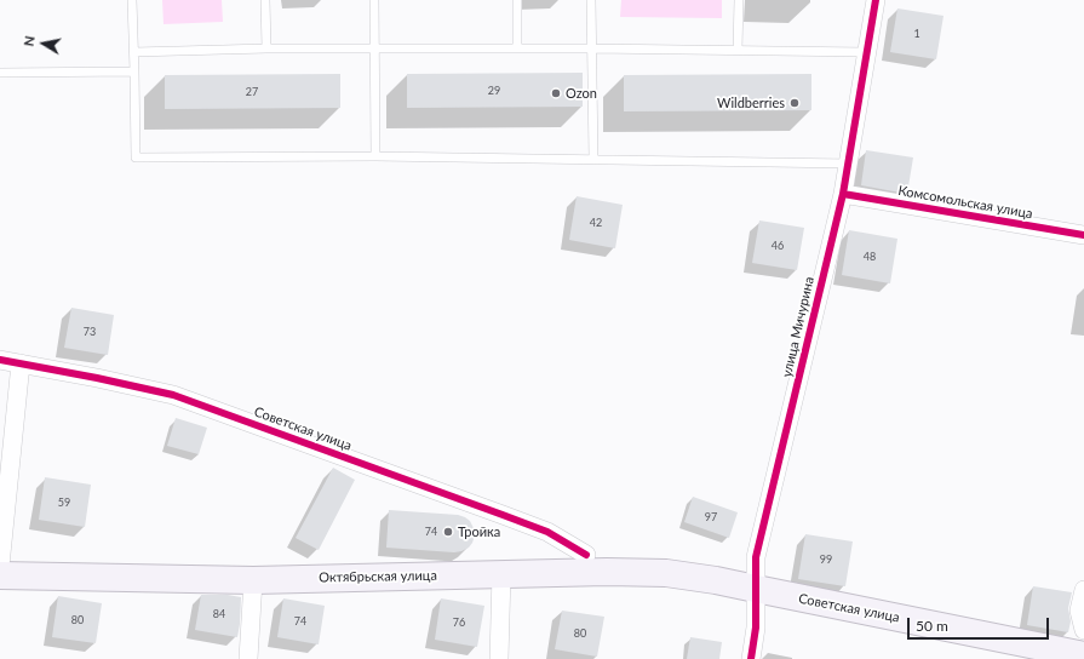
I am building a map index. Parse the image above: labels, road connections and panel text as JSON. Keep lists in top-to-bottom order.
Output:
{
  "streets": {
    "main road": ["Советская улица", "Октябрьская улица"],
    "street": ["Комсомольская улица", "улица Мичурина"]
  },
  "crossings": [
    ["Комсомольская улица", "улица Мичурина"],
    ["улица Мичурина", "Советская улица"],
    ["улица Мичурина", "Октябрьская улица"],
    ["Советская улица", "Октябрьская улица"]
  ],
  "places": ["Ozon", "Wildberries", "Тройка"],
  "house_numbers": [
    "1",
    "29",
    "27",
    "42",
    "46",
    "48",
    "73",
    "59",
    "97",
    "74",
    "99",
    "84",
    "80",
    "74",
    "76",
    "80"
  ],
  "scale_bar": "50 m",
  "north": "left"
}
